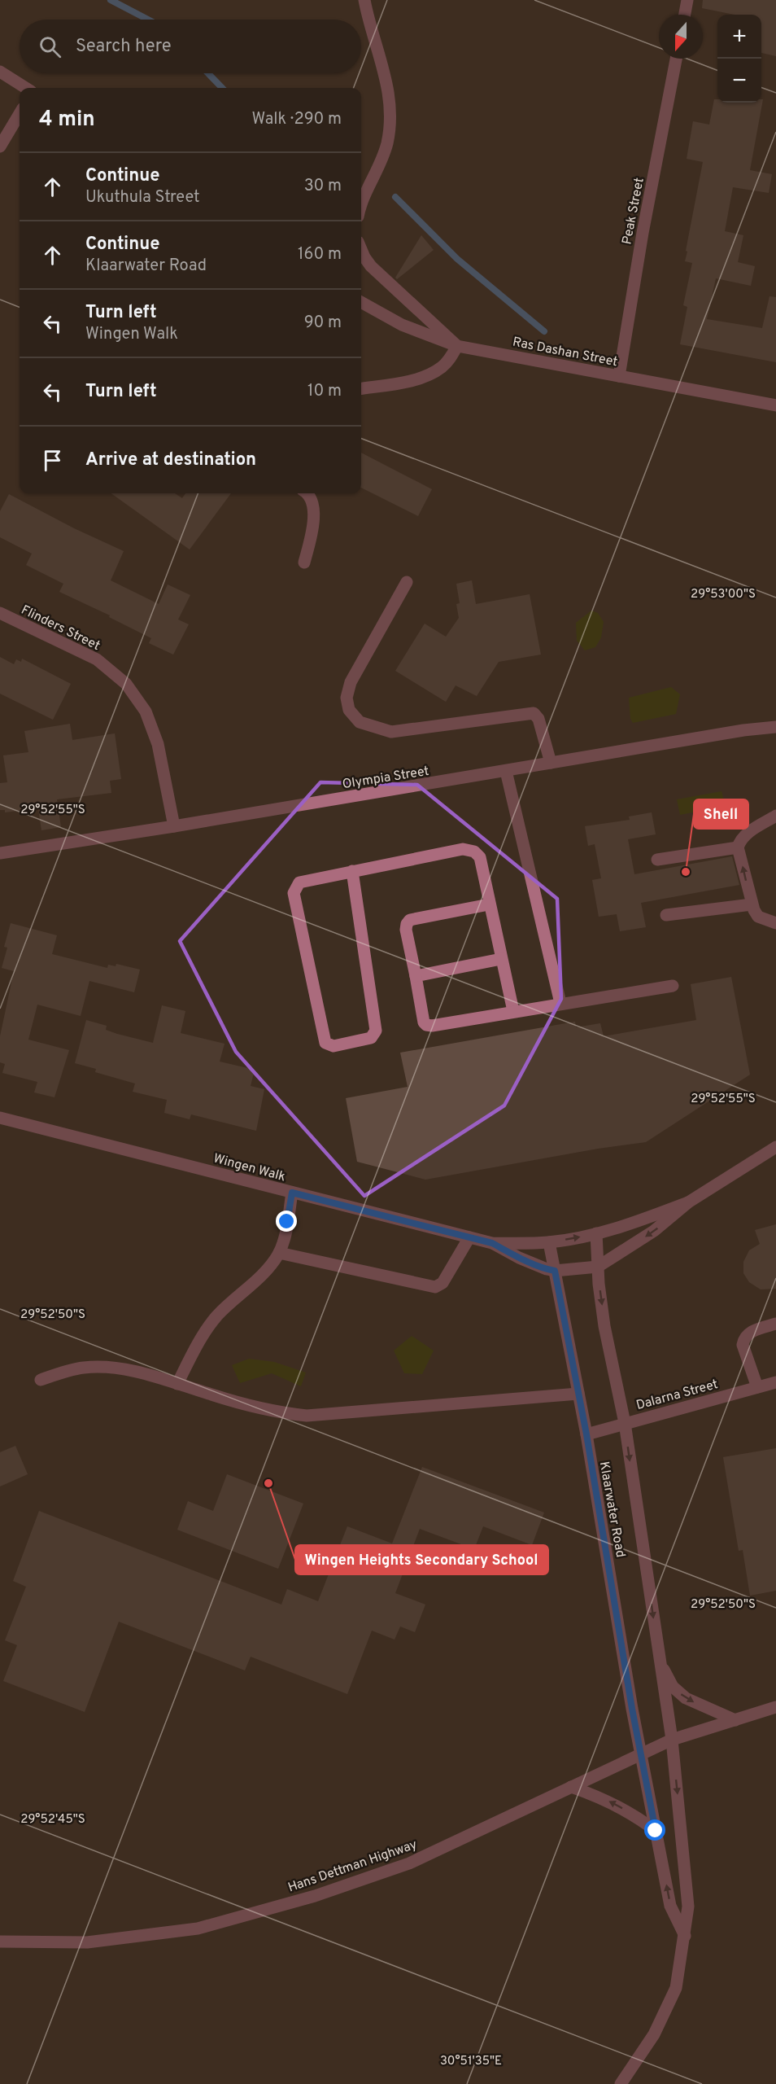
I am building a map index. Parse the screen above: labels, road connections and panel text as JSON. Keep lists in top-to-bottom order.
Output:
{
  "streets": {
    "street": [
      "Peak Street",
      "Ras Dashan Street",
      "Flinders Street",
      "Olympia Street",
      "Wingen Walk",
      "Dalarna Street",
      "Klaarwater Road",
      "Hans Dettman Highway"
    ]
  },
  "crossings": [
    ["Peak Street", "Ras Dashan Street"],
    ["Flinders Street", "Olympia Street"],
    ["Wingen Walk", "Klaarwater Road"],
    ["Dalarna Street", "Klaarwater Road"],
    ["Klaarwater Road", "Hans Dettman Highway"]
  ],
  "places": ["Shell", "Wingen Heights Secondary School"],
  "north": "bottom",
  "page": {
    "map_buttons": ["+", "−"],
    "search": "Search here",
    "heading": ["4 min", "Walk · 290 m"],
    "list": [
      ["Continue", "Ukuthula Street", "30 m"],
      ["Continue", "Klaarwater Road", "160 m"],
      ["Turn left", "Wingen Walk", "90 m"],
      ["Turn left", "10 m"],
      "Arrive at destination"
    ]
  },
  "coordinates": [
    "29°53'00\"S",
    "29°52'55\"S",
    "29°52'50\"S",
    "29°52'45\"S",
    "30°51'35\"E"
  ]
}
